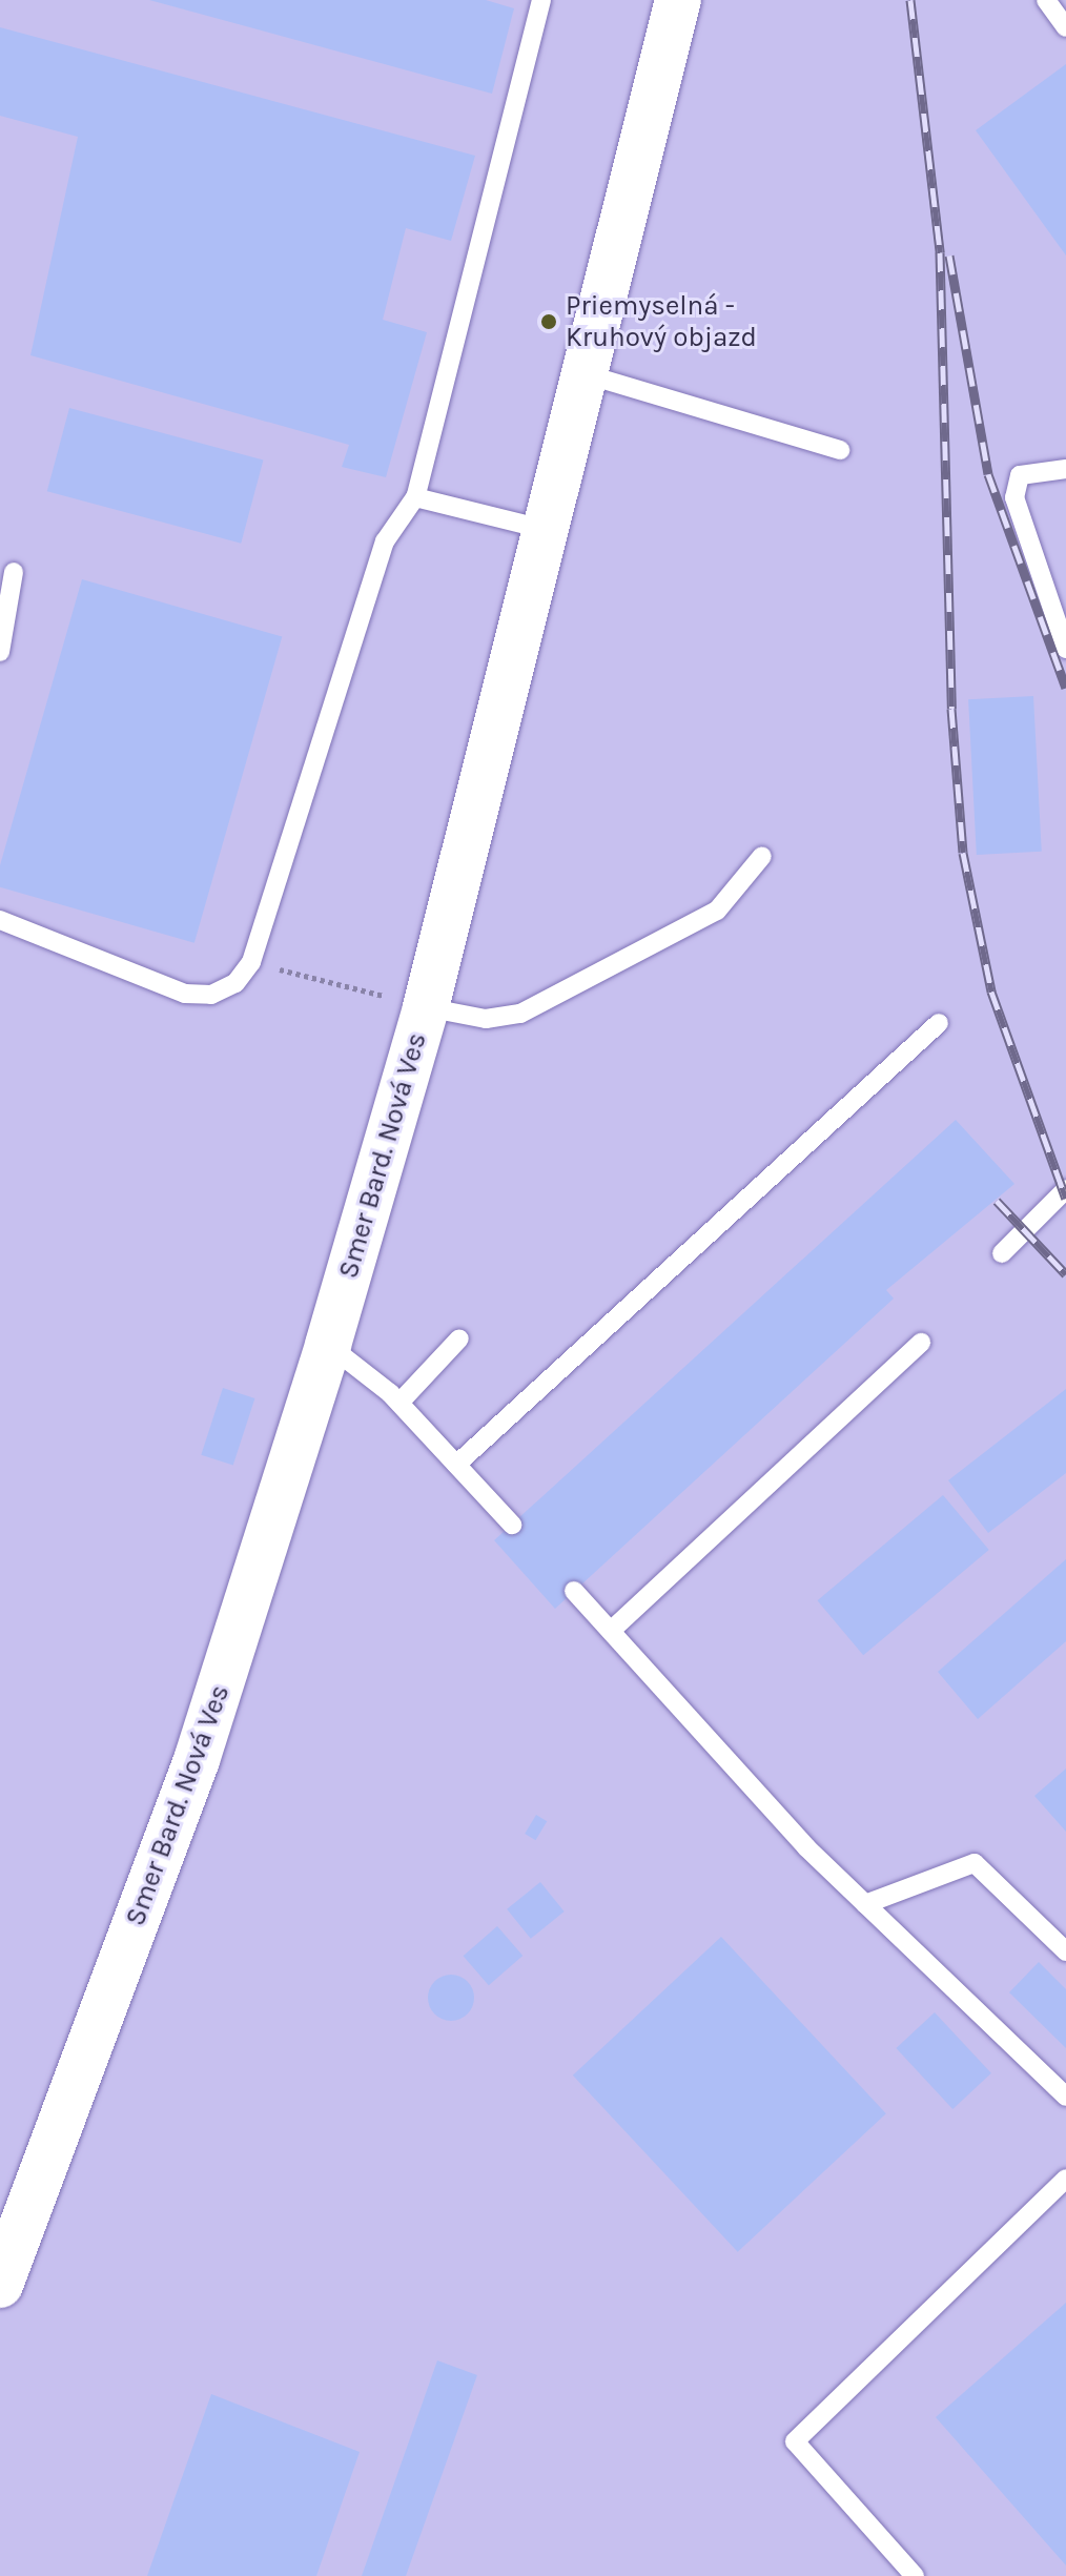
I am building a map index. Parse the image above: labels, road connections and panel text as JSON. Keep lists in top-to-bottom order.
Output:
{
  "streets": {
    "street": ["Smer Bard. Nová Ves"]
  },
  "places": ["Priemyselná - Kruhový objazd"]
}
